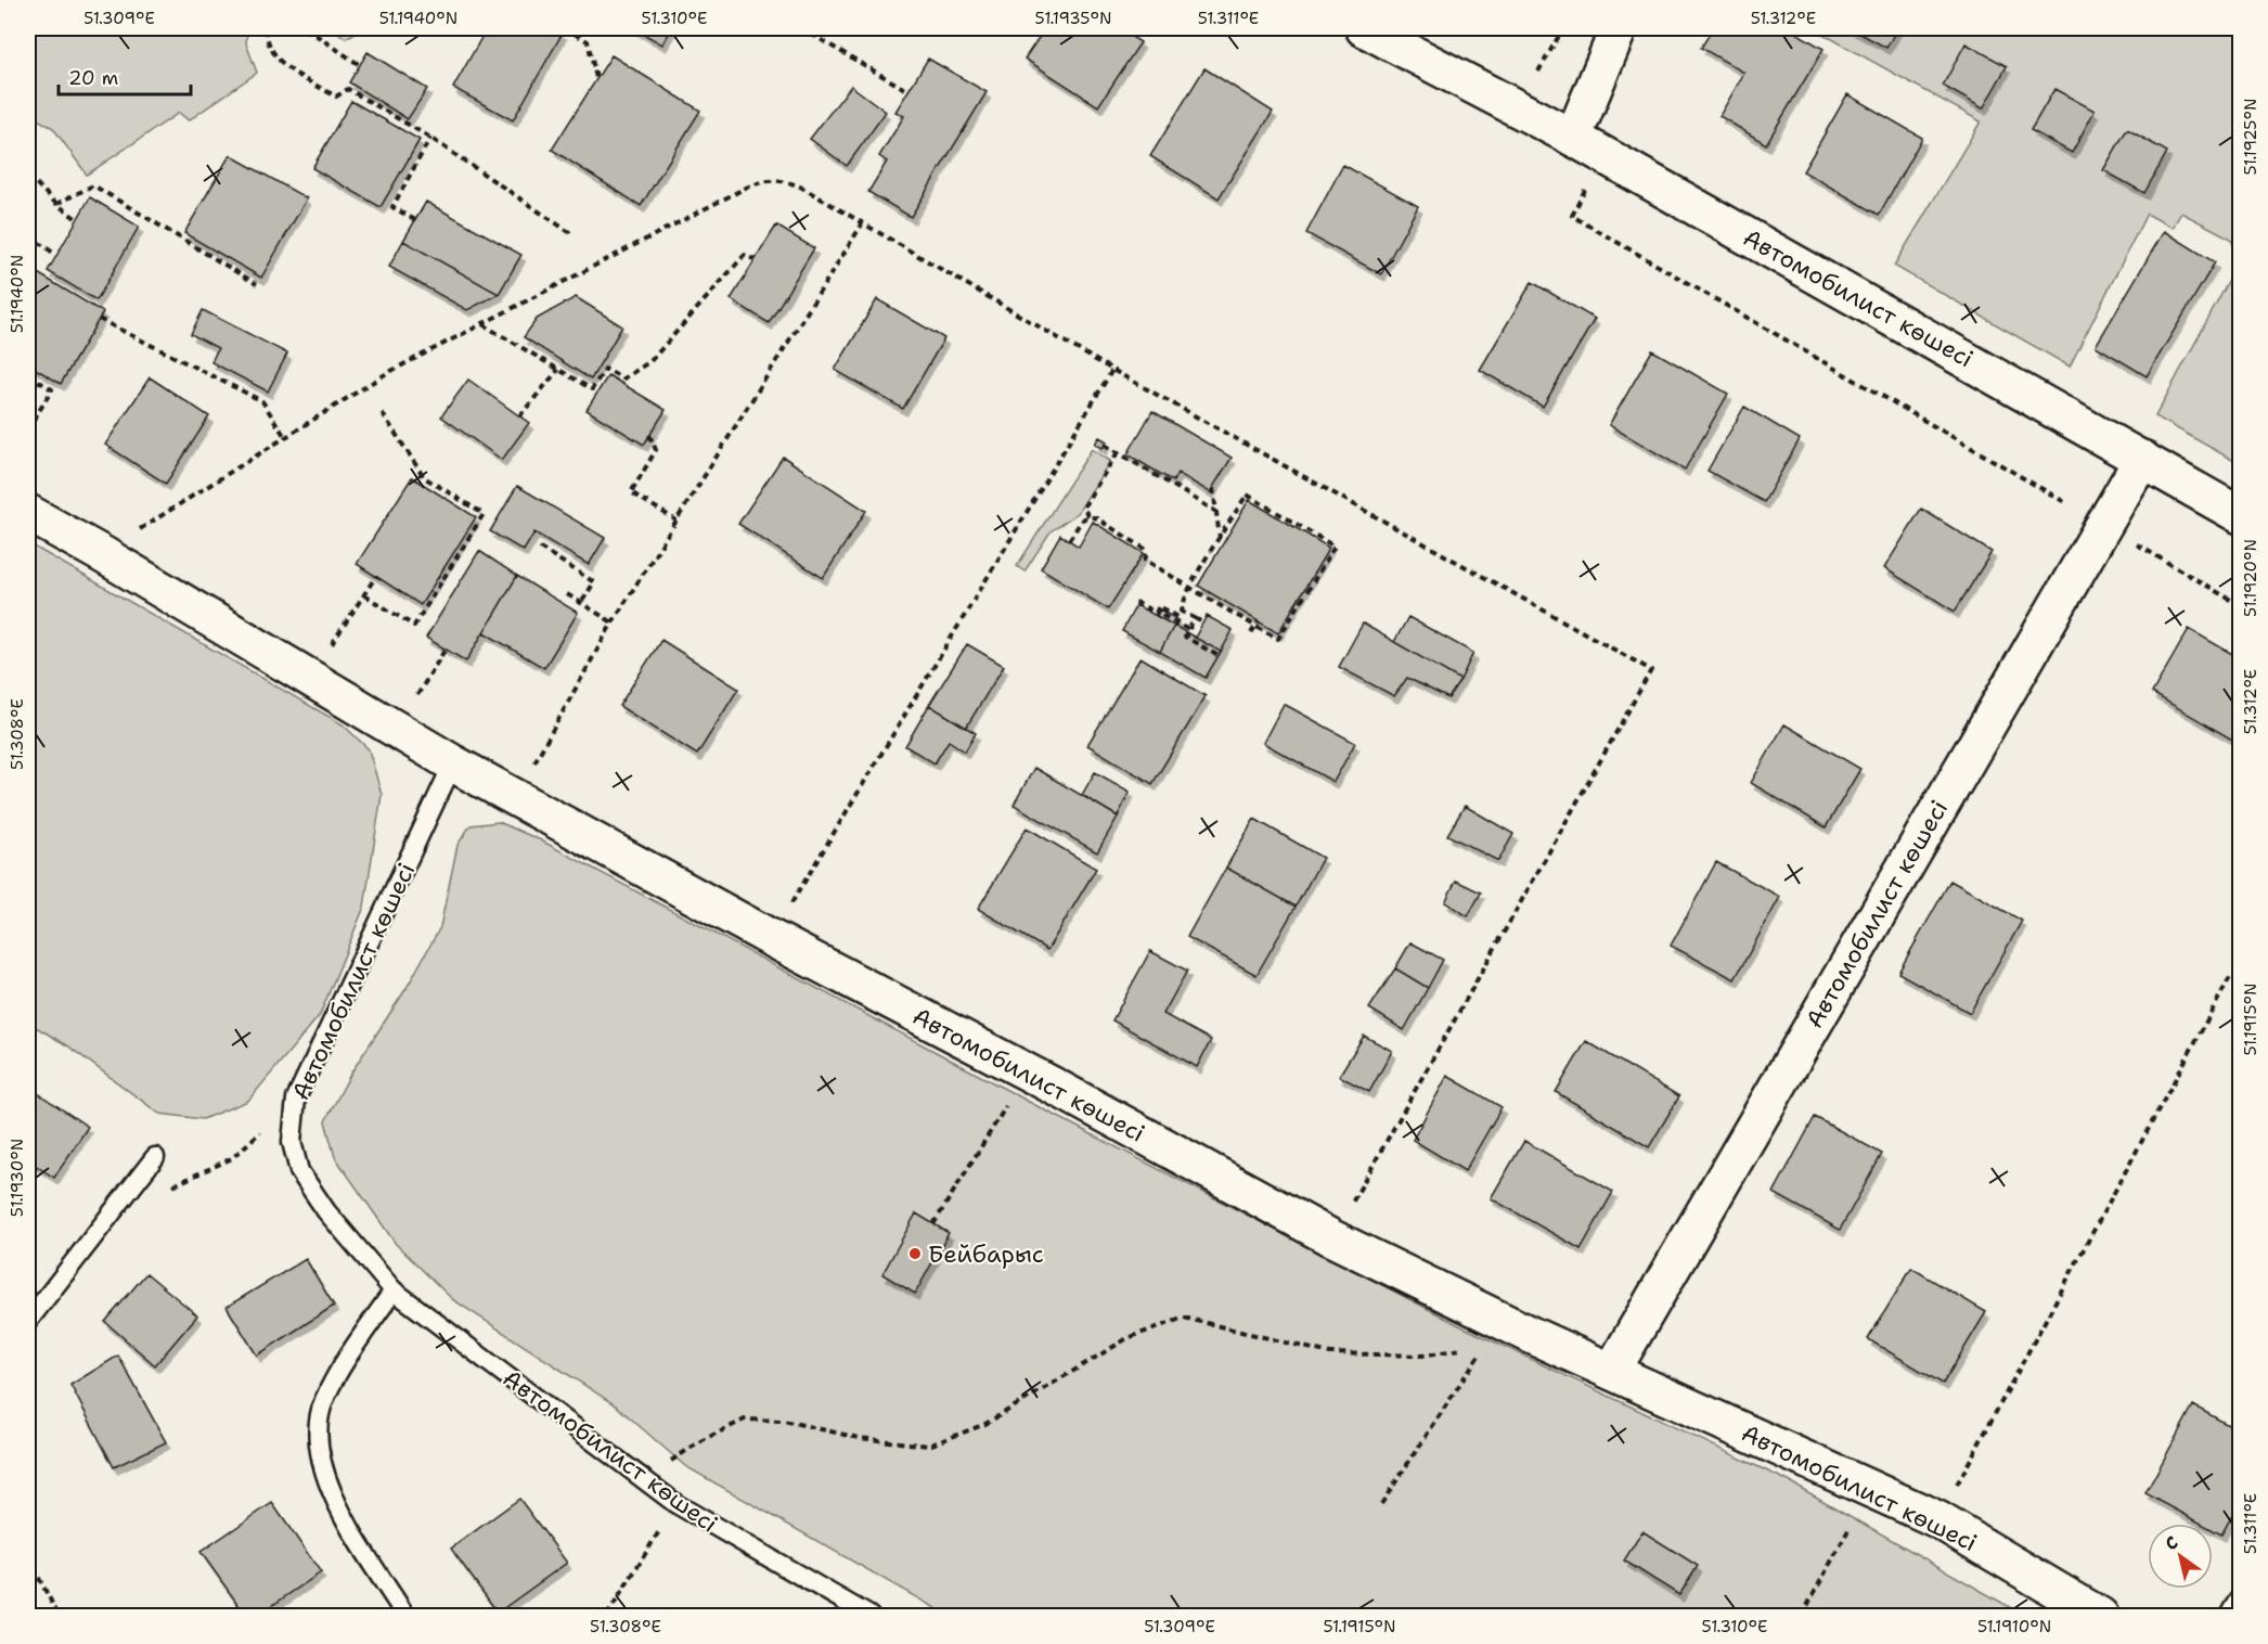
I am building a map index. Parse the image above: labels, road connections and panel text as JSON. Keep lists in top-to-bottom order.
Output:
{
  "streets": {
    "street": ["Автомобилист көшесі"]
  },
  "places": ["Бейбарыс"],
  "scale_bar": "20 m",
  "north": "top left",
  "coordinates": [
    "51.309°E",
    "51.1940°N",
    "51.310°E",
    "51.1935°N",
    "51.311°E",
    "51.312°E",
    "51.1925°N",
    "51.1920°N",
    "51.308°E",
    "51.1915°N",
    "51.1930°N",
    "51.1910°N"
  ]
}
